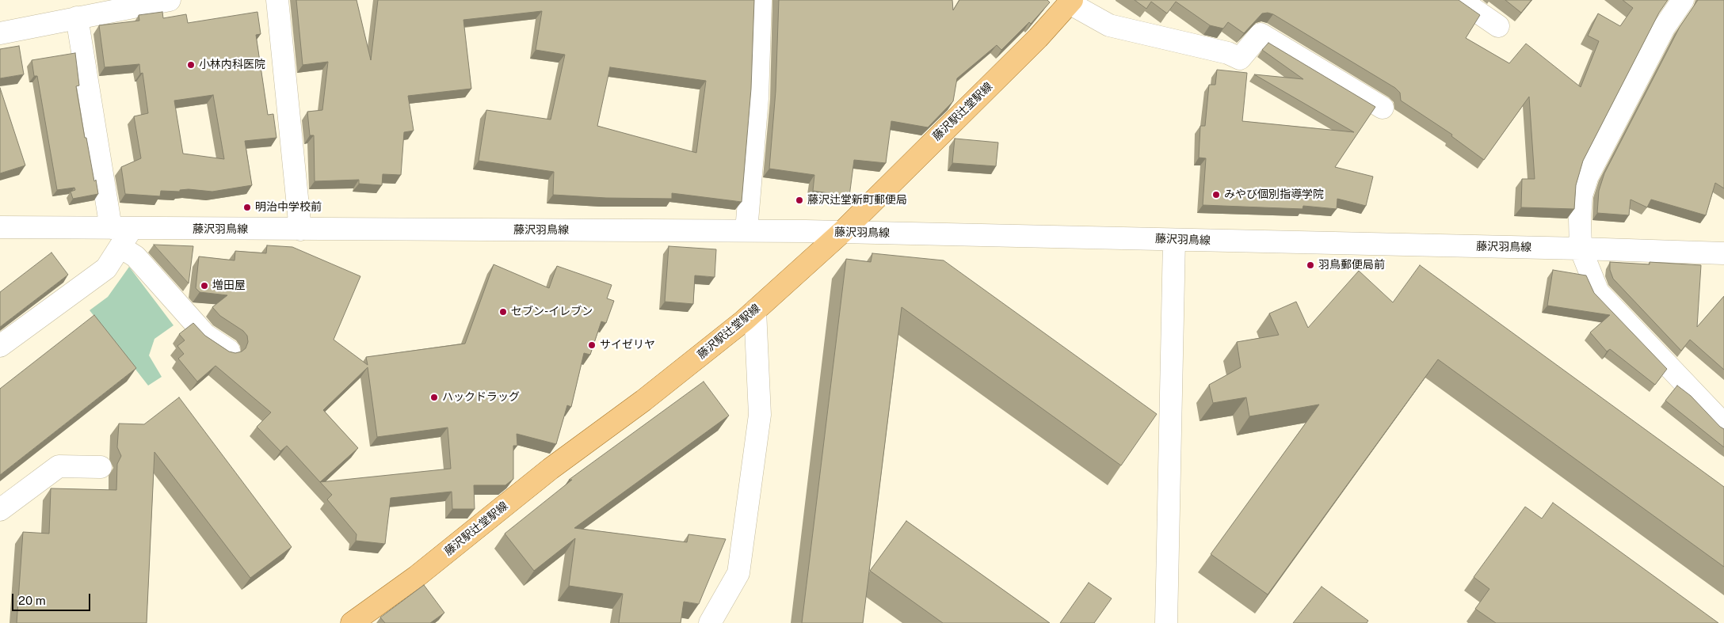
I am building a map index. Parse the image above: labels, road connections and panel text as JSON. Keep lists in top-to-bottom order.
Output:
{
  "streets": {
    "main road": ["藤沢駅辻堂駅線"],
    "street": ["藤沢羽鳥線"]
  },
  "crossings": [
    ["藤沢駅辻堂駅線", "藤沢羽鳥線"]
  ],
  "places": [
    "小林内科医院",
    "みやび個別指導学院",
    "藤沢辻堂新町郵便局",
    "明治中学校前",
    "羽鳥郵便局前",
    "増田屋",
    "セブン-イレブン",
    "サイゼリヤ",
    "ハックドラッグ"
  ],
  "scale_bar": "20 m"
}
